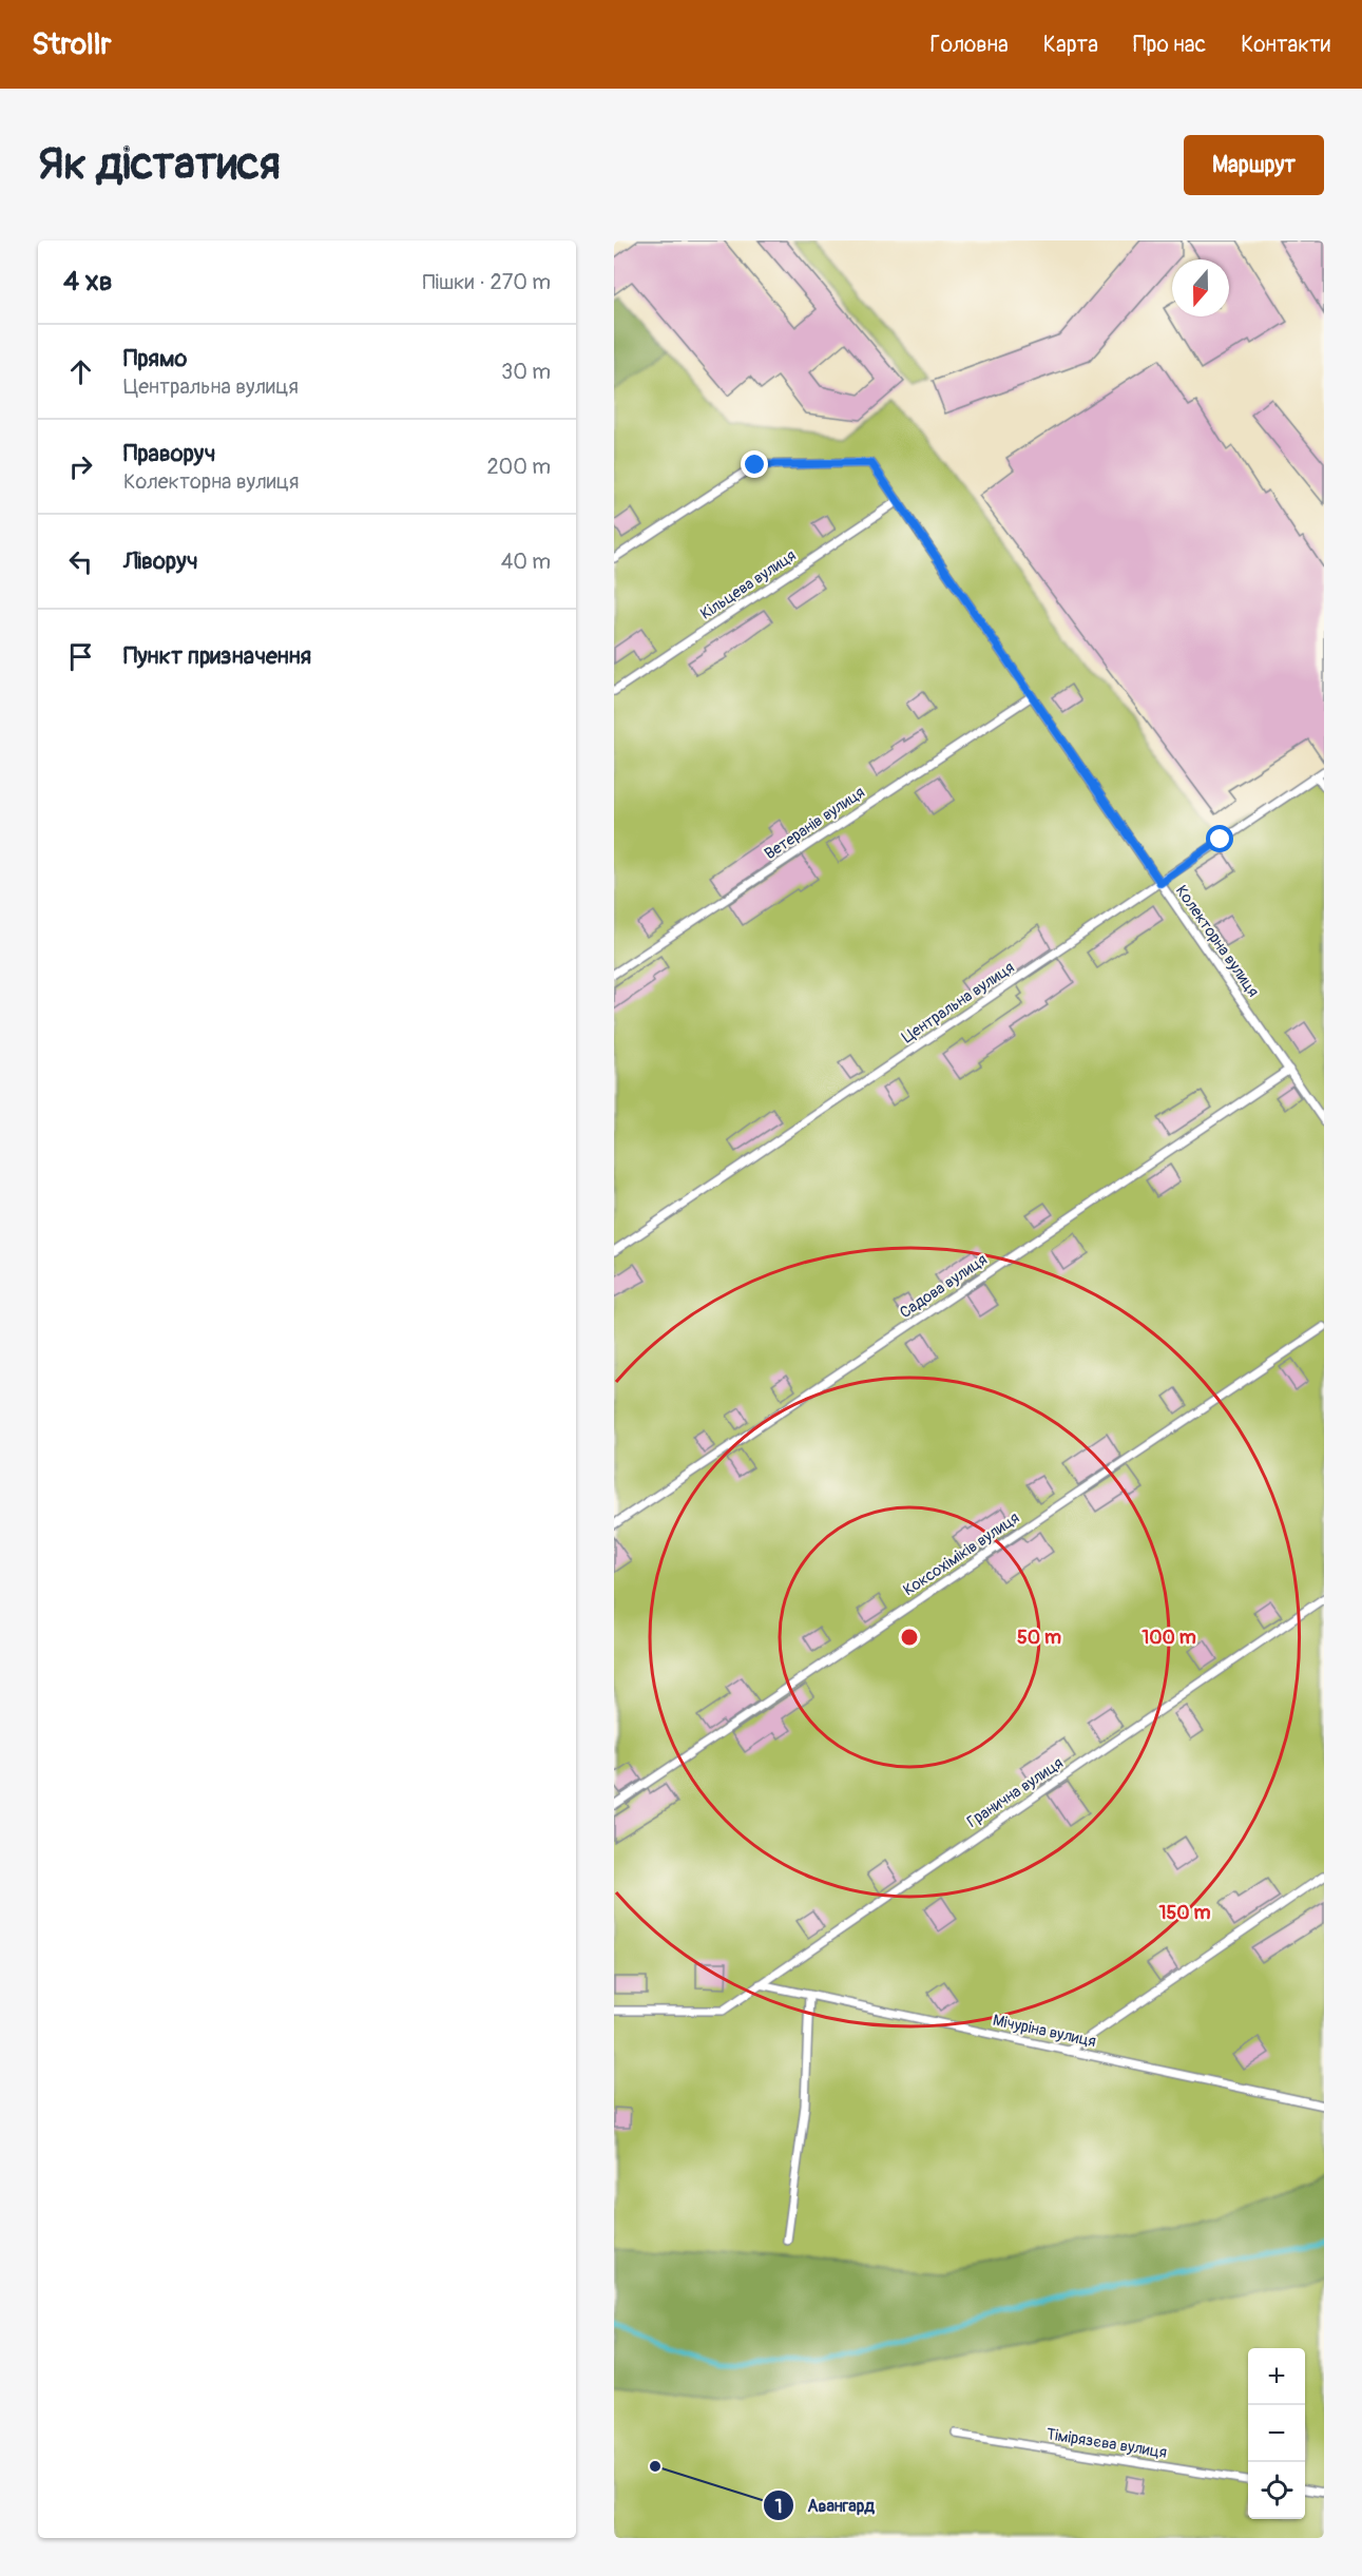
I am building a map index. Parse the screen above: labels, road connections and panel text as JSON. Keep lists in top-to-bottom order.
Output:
{
  "streets": {
    "lane": [
      "Кільцева вулиця",
      "Ветеранів вулиця",
      "Колекторна вулиця",
      "Центральна вулиця",
      "Садова вулиця",
      "Коксохіміків вулиця",
      "Гранична вулиця",
      "Мічуріна вулиця",
      "Тімірязєва вулиця"
    ]
  },
  "crossings": [
    ["Кільцева вулиця", "Колекторна вулиця"],
    ["Ветеранів вулиця", "Колекторна вулиця"],
    ["Колекторна вулиця", "Центральна вулиця"],
    ["Колекторна вулиця", "Садова вулиця"],
    ["Гранична вулиця", "Мічуріна вулиця"]
  ],
  "places": ["Авангард"],
  "north": "bottom",
  "page": {
    "header": "Strollr",
    "nav": [
      "Головна",
      "Карта",
      "Про нас",
      "Контакти"
    ],
    "buttons": "Маршрут",
    "title": "Як дістатися",
    "heading": ["4 хв", "Пішки · 270 m"],
    "list": [
      ["Прямо", "Центральна вулиця", "30 m"],
      ["Праворуч", "Колекторна вулиця", "200 m"],
      ["Ліворуч", "40 m"],
      "Пункт призначення"
    ],
    "map_buttons": ["+", "−"]
  },
  "rings": ["50 m", "100 m", "150 m"]
}
